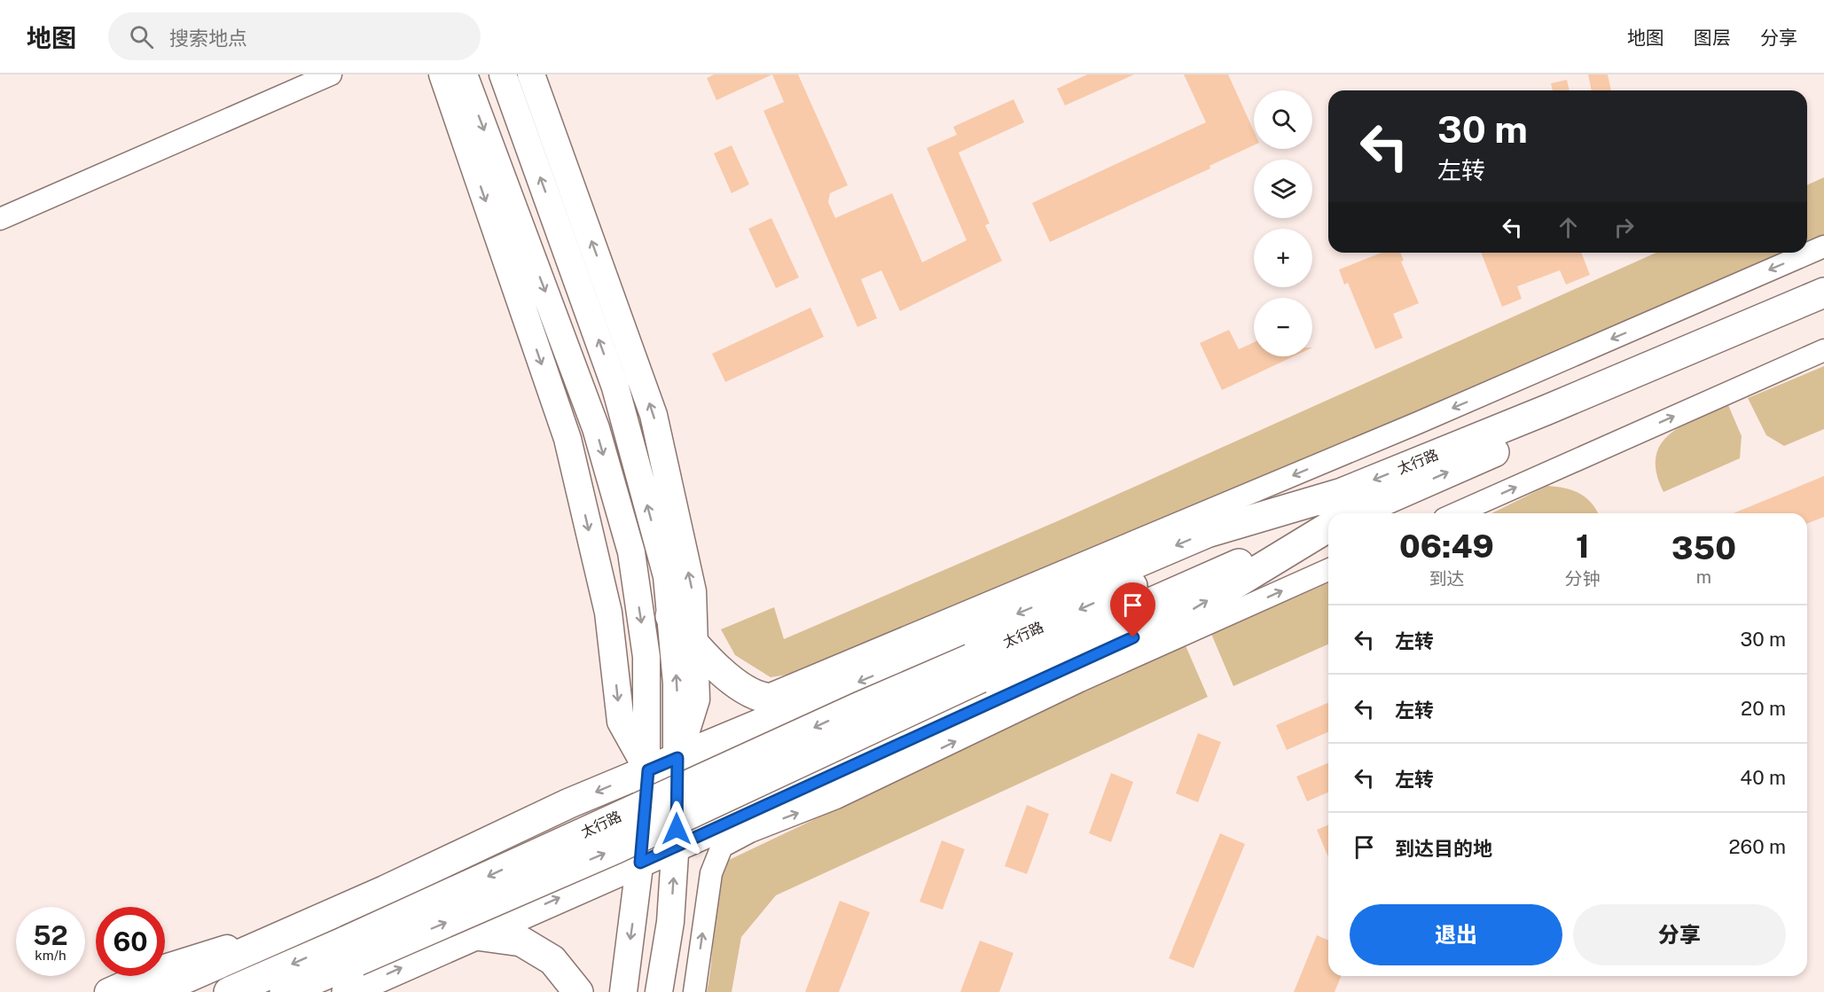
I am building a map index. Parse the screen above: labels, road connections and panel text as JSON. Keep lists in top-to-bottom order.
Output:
{
  "streets": {
    "highway": ["太行路"]
  },
  "page": {
    "header": "地图",
    "search": "搜索地点",
    "nav": ["地图", "图层", "分享"],
    "map_buttons": ["+", "−"],
    "turn": ["30 m", "左转"],
    "eta": [
      "06:49",
      "到达",
      "1",
      "分钟",
      "350",
      "m"
    ],
    "list": [
      {
        "name": "左转",
        "value": "30 m"
      },
      {
        "name": "左转",
        "value": "20 m"
      },
      {
        "name": "左转",
        "value": "40 m"
      },
      {
        "name": "到达目的地",
        "value": "260 m"
      }
    ],
    "buttons": ["退出", "分享"],
    "speed": "52 km/h",
    "limit": "60"
  }
}
